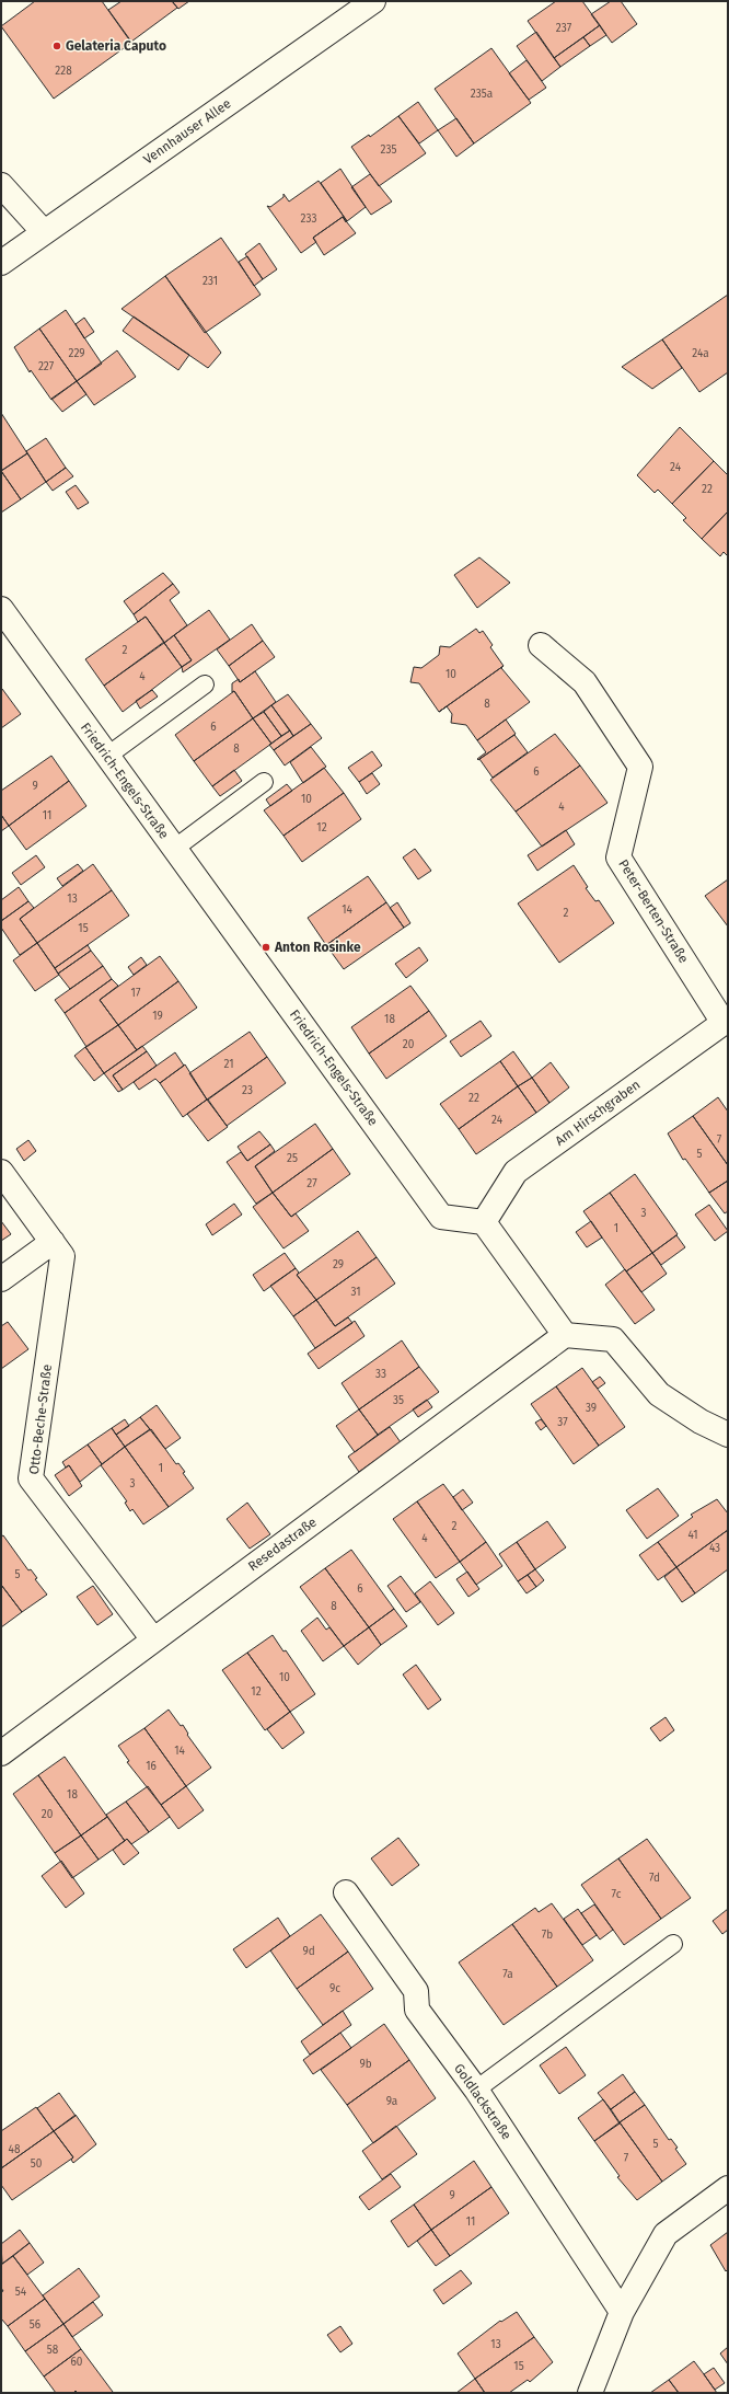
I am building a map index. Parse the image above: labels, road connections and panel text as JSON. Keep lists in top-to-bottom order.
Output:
{
  "streets": {
    "street": [
      "Vennhauser Allee",
      "Friedrich-Engels-Straße",
      "Peter-Berten-Straße",
      "Am Hirschgraben",
      "Otto-Beche-Straße",
      "Resedastraße",
      "Goldlackstraße"
    ]
  },
  "crossings": [
    ["Friedrich-Engels-Straße", "Am Hirschgraben"],
    ["Peter-Berten-Straße", "Am Hirschgraben"],
    ["Otto-Beche-Straße", "Resedastraße"]
  ],
  "places": ["Gelateria Caputo", "Anton Rosinke"],
  "house_numbers": [
    "237",
    "228",
    "235a",
    "235",
    "233",
    "231",
    "229",
    "24a",
    "227",
    "24",
    "22",
    "2",
    "10",
    "4",
    "8",
    "6",
    "8",
    "6",
    "9",
    "10",
    "4",
    "11",
    "12",
    "13",
    "14",
    "2",
    "15",
    "17",
    "19",
    "18",
    "20",
    "21",
    "23",
    "22",
    "24",
    "7",
    "5",
    "25",
    "27",
    "3",
    "1",
    "29",
    "31",
    "33",
    "35",
    "39",
    "37",
    "1",
    "3",
    "2",
    "41",
    "4",
    "43",
    "5",
    "6",
    "8",
    "10",
    "12",
    "14",
    "16",
    "18",
    "20",
    "7d",
    "7c",
    "7b",
    "9d",
    "7a",
    "9c",
    "9b",
    "9a",
    "5",
    "48",
    "7",
    "50",
    "9",
    "11",
    "54",
    "56",
    "13",
    "58",
    "60",
    "15"
  ]
}
